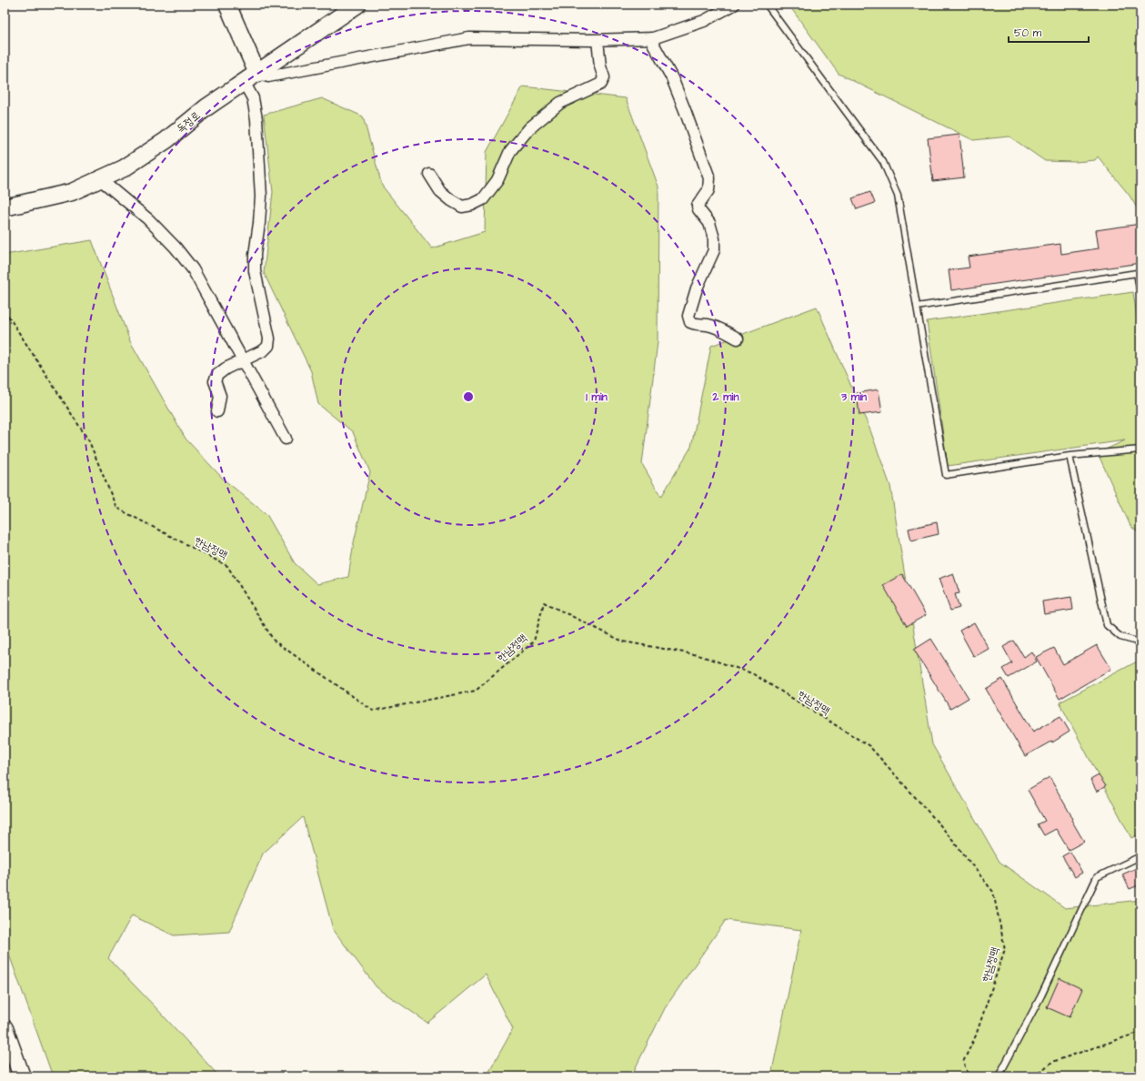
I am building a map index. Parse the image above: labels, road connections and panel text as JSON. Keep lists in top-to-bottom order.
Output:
{
  "streets": {
    "street": ["독정로"],
    "path": ["한남정맥"]
  },
  "scale_bar": "50 m",
  "rings": ["1 min", "2 min", "3 min"]
}
